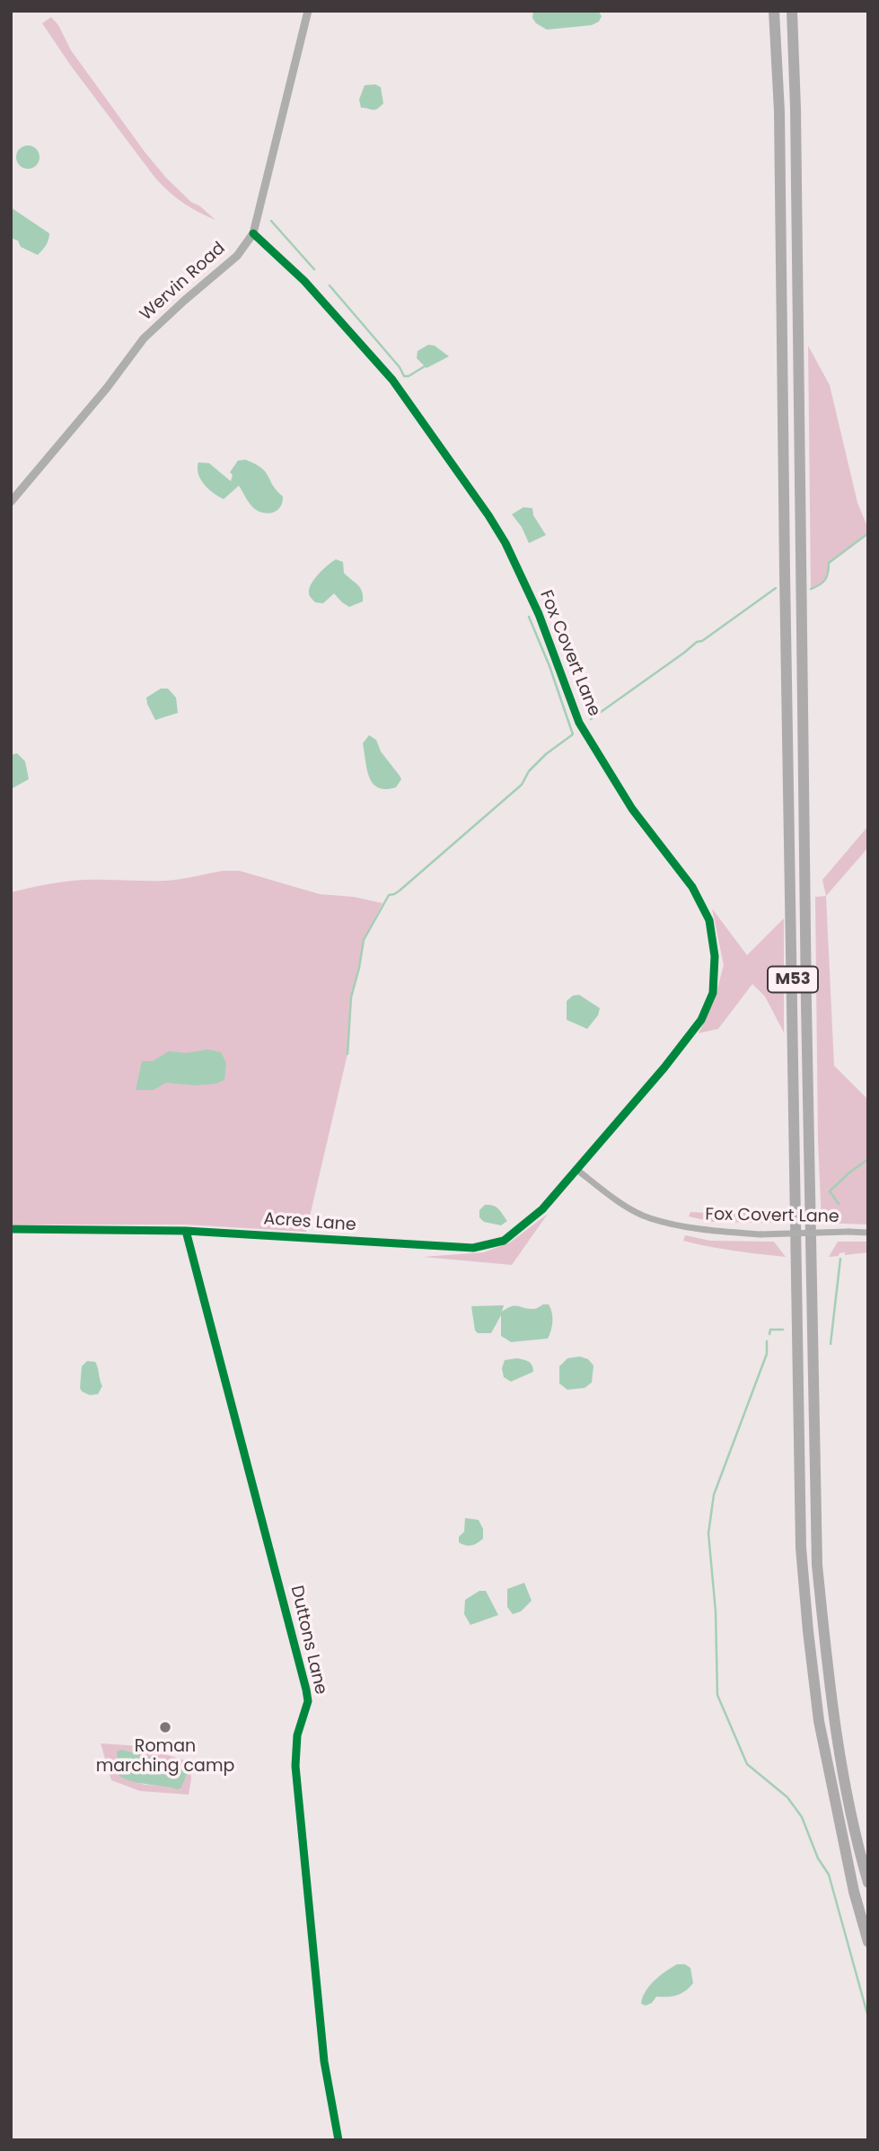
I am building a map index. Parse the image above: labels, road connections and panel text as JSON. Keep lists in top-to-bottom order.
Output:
{
  "streets": {
    "highway": ["M53"],
    "street": [
      "Wervin Road",
      "Fox Covert Lane",
      "Acres Lane",
      "Duttons Lane"
    ]
  },
  "crossings": [
    ["Wervin Road", "Fox Covert Lane"],
    ["Fox Covert Lane", "Acres Lane"],
    ["Acres Lane", "Duttons Lane"]
  ],
  "places": ["Roman marching camp"]
}
